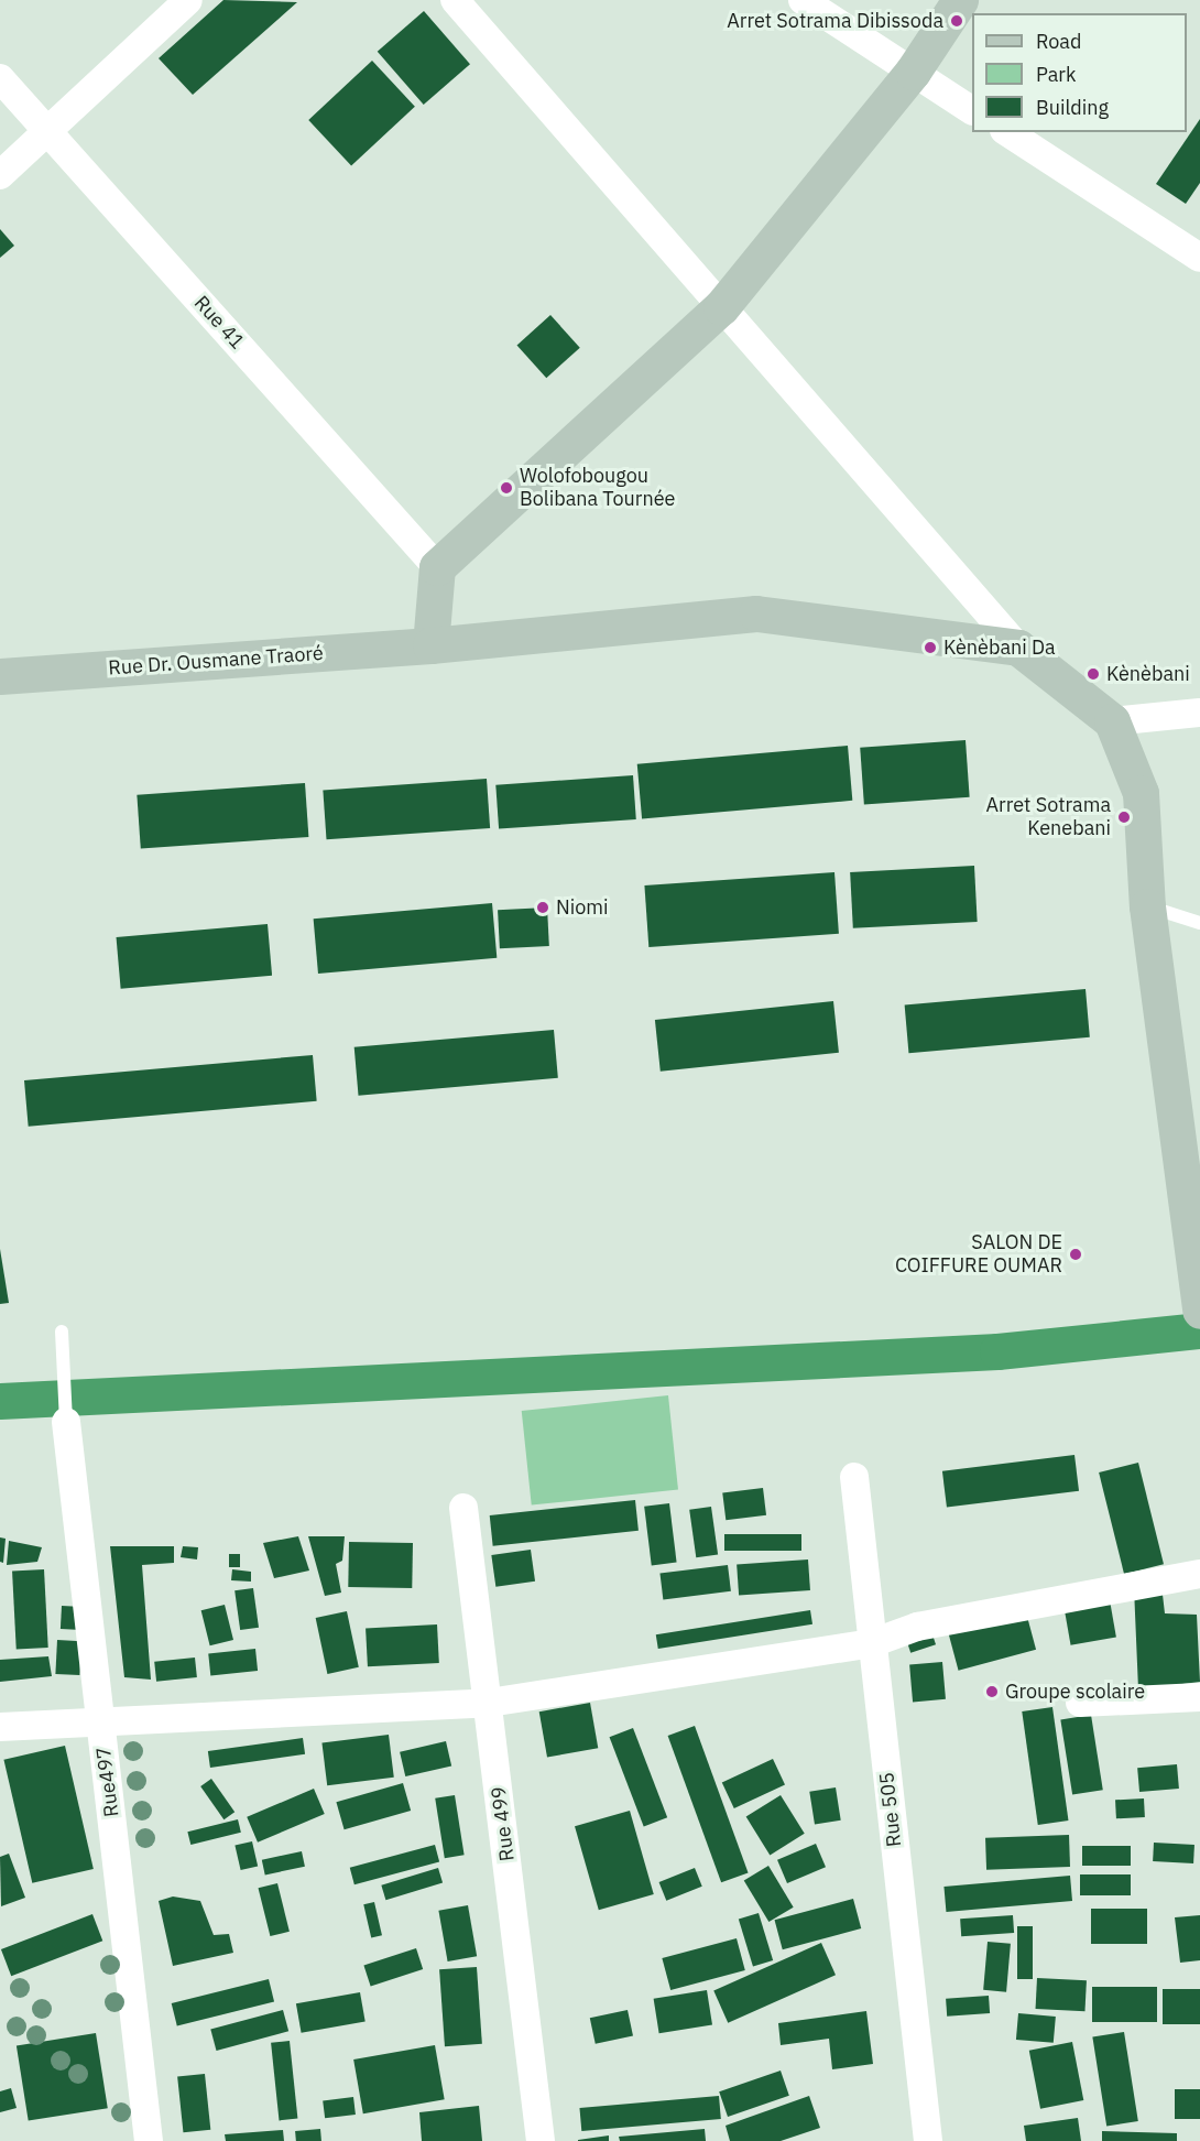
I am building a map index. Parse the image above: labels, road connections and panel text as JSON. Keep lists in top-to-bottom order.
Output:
{
  "streets": {
    "main road": ["Rue Dr. Ousmane Traoré"],
    "street": [
      "Rue 41",
      "Rue497",
      "Rue 505",
      "Rue 499"
    ]
  },
  "places": [
    "Arret Sotrama Dibissoda",
    "Wolofobougou Bolibana Tournée",
    "Kènèbani Da",
    "Kènèbani",
    "Arret Sotrama Kenebani",
    "Niomi",
    "SALON DE COIFFURE OUMAR",
    "Groupe scolaire"
  ],
  "legend": ["Road", "Park", "Building"]
}
